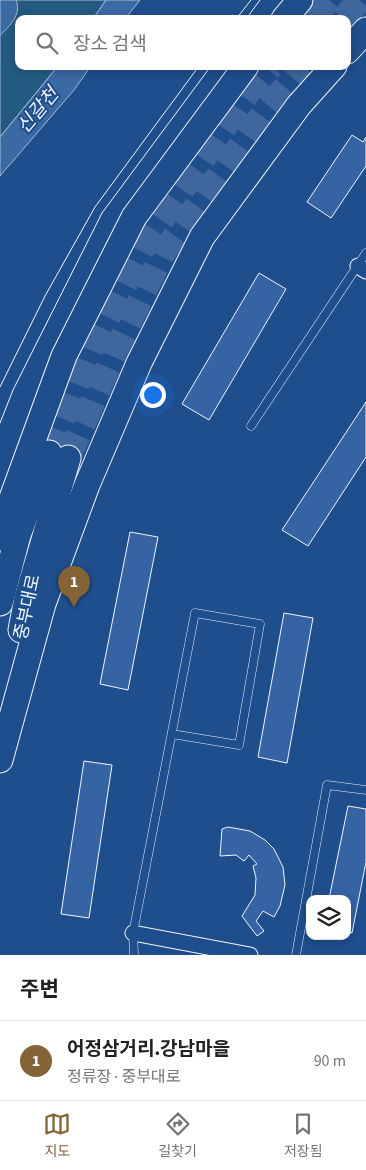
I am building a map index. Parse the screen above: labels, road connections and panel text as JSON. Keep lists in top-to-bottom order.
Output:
{
  "streets": {
    "main road": ["중부대로"]
  },
  "water": ["신갈천"],
  "page": {
    "search": "장소 검색",
    "pins": "1",
    "heading": "주변",
    "list": [
      {
        "mark": "1",
        "name": "어정삼거리.강남마을",
        "note": "정류장 · 중부대로",
        "value": "90 m"
      }
    ],
    "nav": ["지도", "길찾기", "저장됨"]
  }
}
